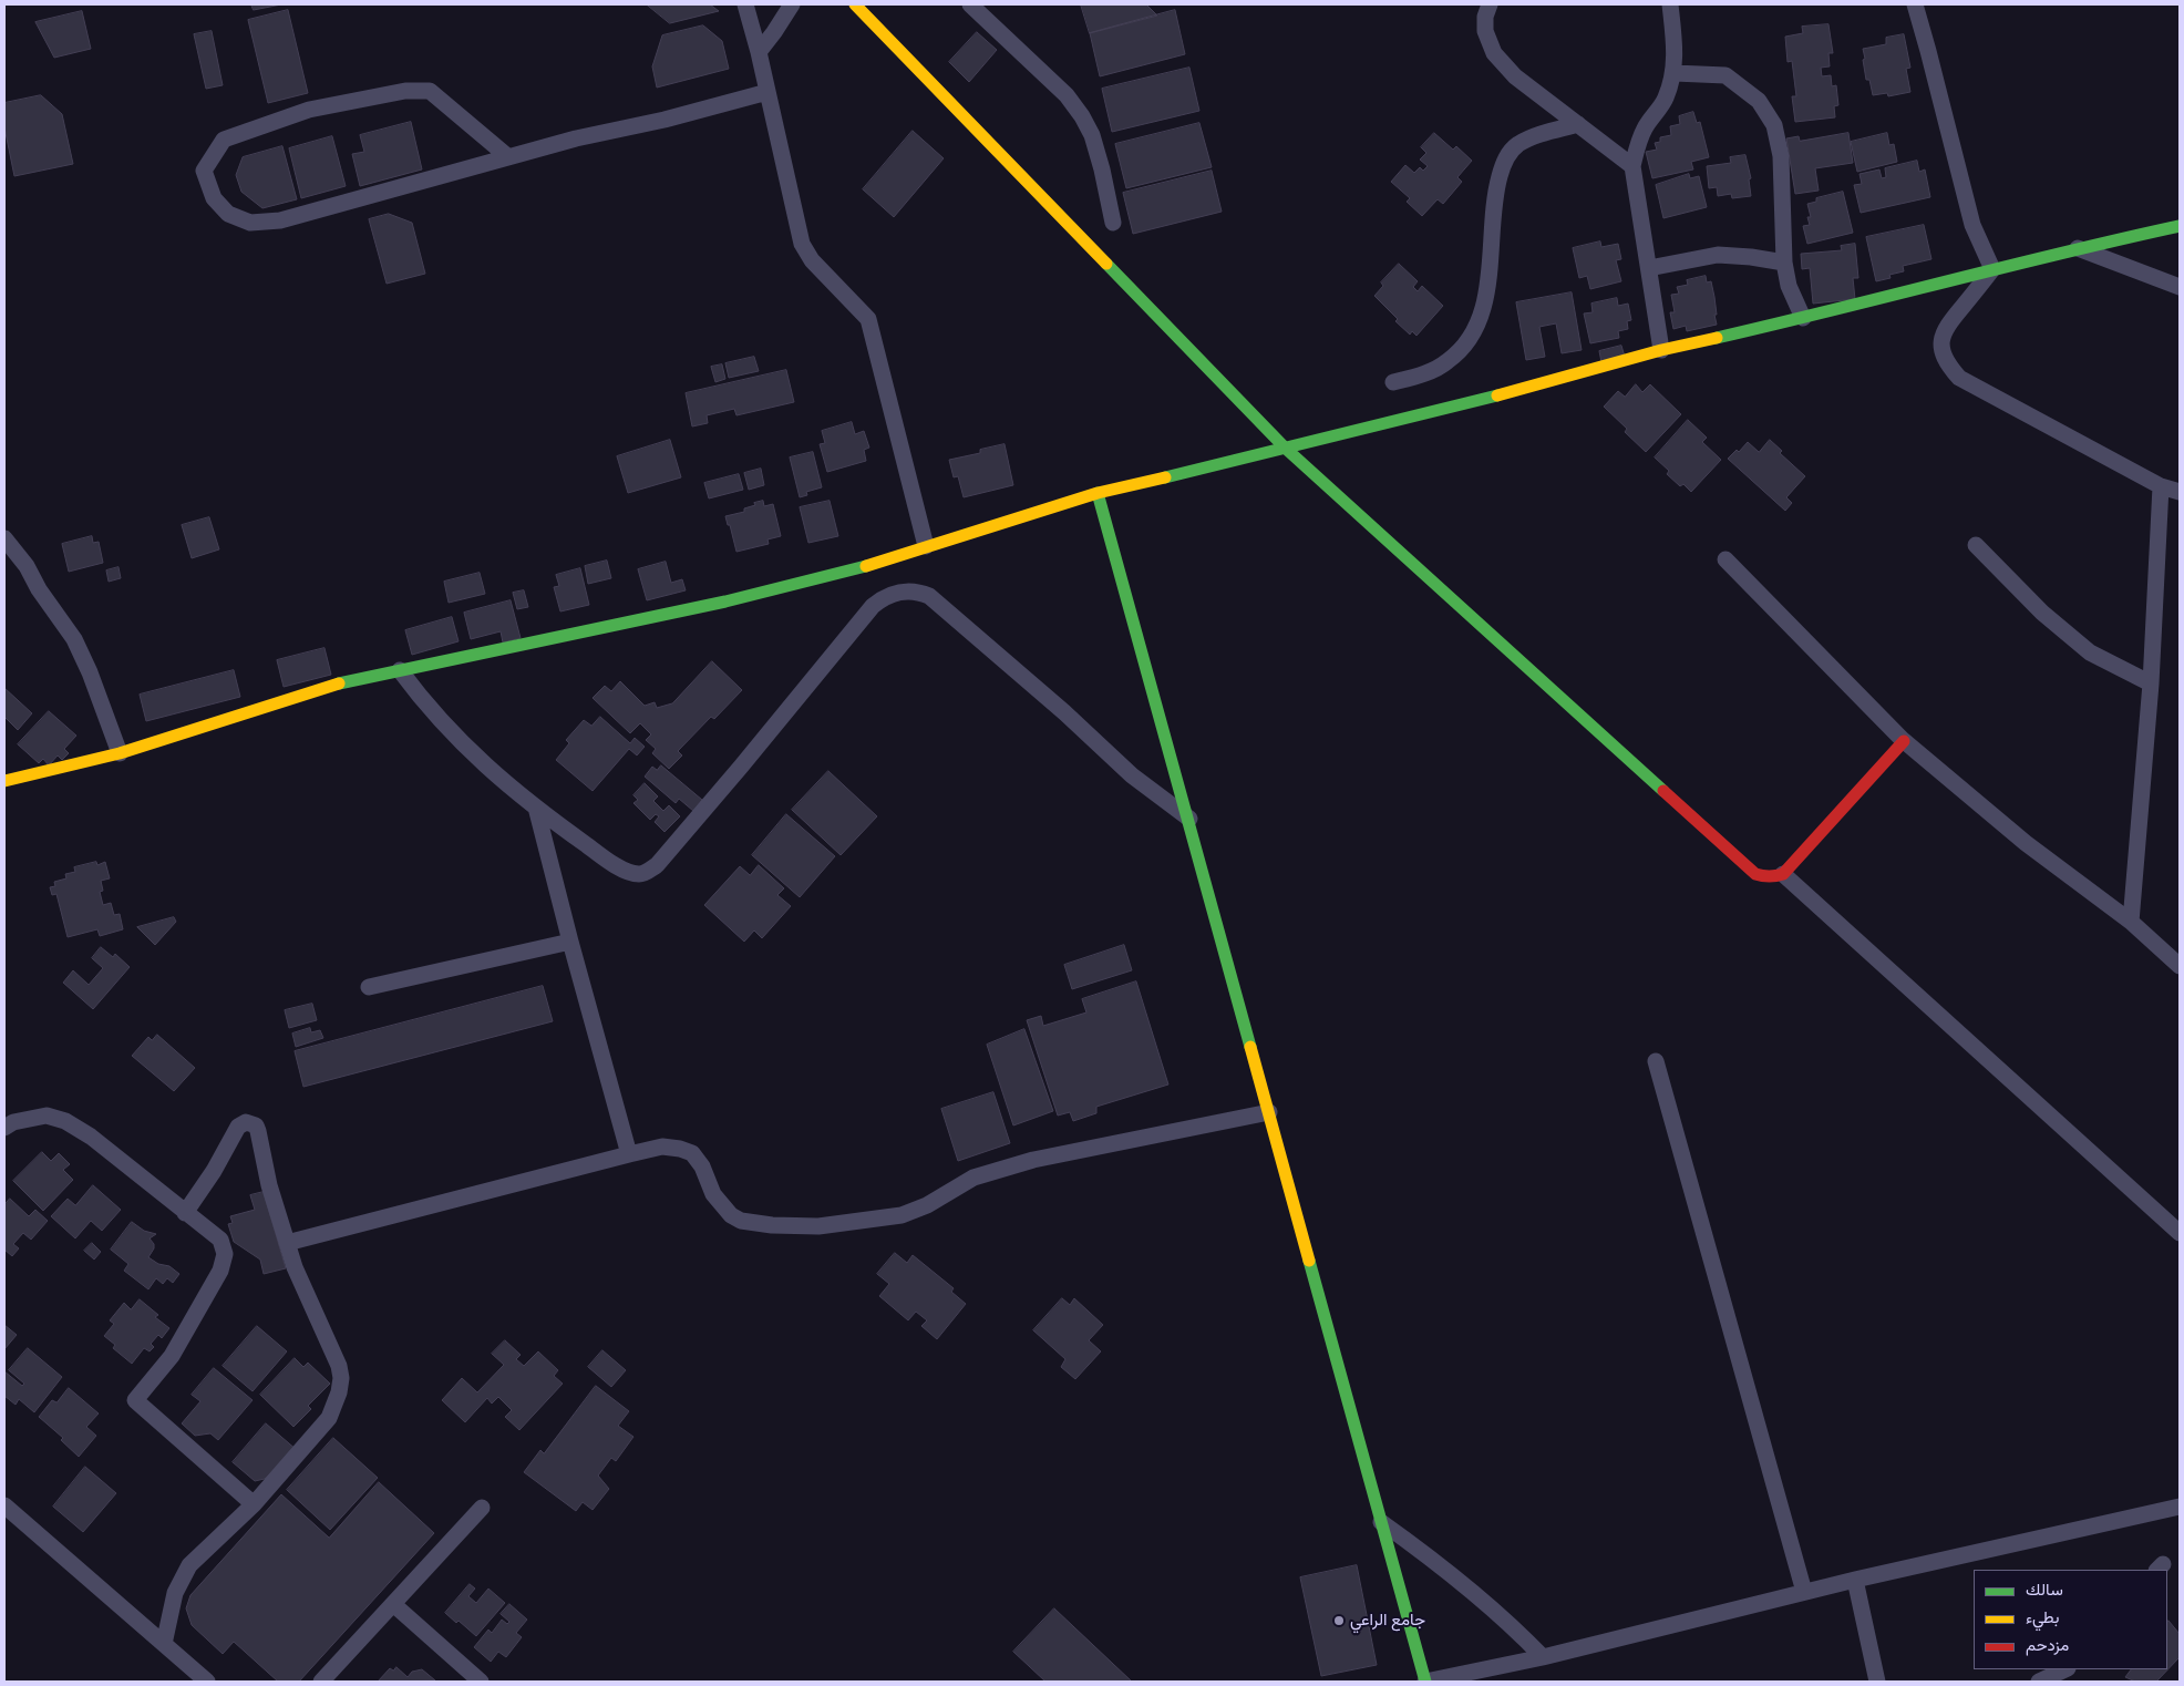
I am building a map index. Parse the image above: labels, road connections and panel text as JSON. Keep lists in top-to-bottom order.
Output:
{
  "places": ["جامع الراعي"],
  "legend": ["سالك", "بطيء", "مزدحم"]
}
